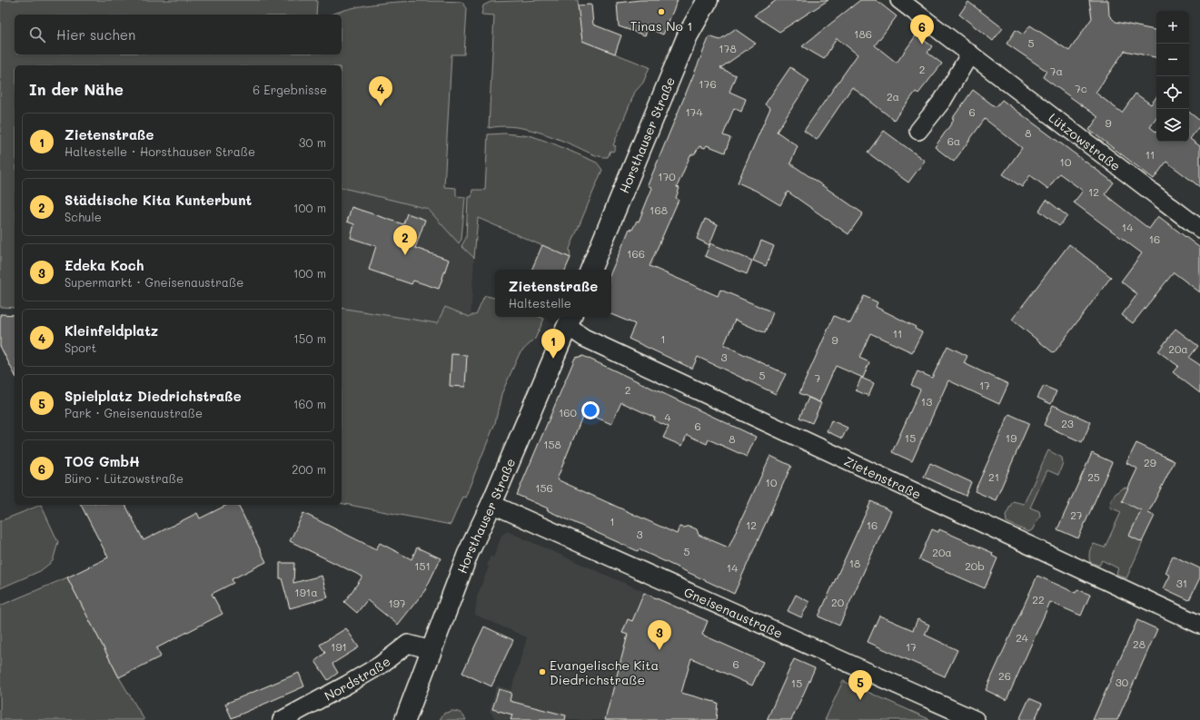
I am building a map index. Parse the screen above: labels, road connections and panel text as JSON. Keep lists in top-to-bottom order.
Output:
{
  "streets": {
    "main road": ["Horsthauser Straße"],
    "street": [
      "Lützowstraße",
      "Zietenstraße",
      "Gneisenaustraße",
      "Nordstraße"
    ]
  },
  "crossings": [
    ["Horsthauser Straße", "Zietenstraße"],
    ["Horsthauser Straße", "Gneisenaustraße"],
    ["Horsthauser Straße", "Nordstraße"]
  ],
  "places": ["Tinas No 1", "Evangelische Kita Diedrichstraße"],
  "house_numbers": [
    "186",
    "5",
    "178",
    "2",
    "7a",
    "176",
    "7c",
    "2a",
    "174",
    "6",
    "9",
    "8",
    "6a",
    "11",
    "10",
    "170",
    "12",
    "168",
    "14",
    "16",
    "166",
    "11",
    "1",
    "9",
    "20a",
    "3",
    "5",
    "7",
    "17",
    "2",
    "13",
    "160",
    "4",
    "23",
    "6",
    "15",
    "19",
    "8",
    "158",
    "29",
    "21",
    "25",
    "10",
    "156",
    "27",
    "1",
    "12",
    "16",
    "3",
    "5",
    "20a",
    "18",
    "151",
    "20b",
    "14",
    "31",
    "191a",
    "22",
    "20",
    "197",
    "24",
    "28",
    "191",
    "17",
    "6",
    "26",
    "30",
    "15"
  ],
  "page": {
    "map_buttons": ["+", "−"],
    "pins": [
      "6",
      "4",
      "2",
      "1",
      "3",
      "5"
    ],
    "search": "Hier suchen",
    "heading": ["In der Nähe", "6 Ergebnisse"],
    "list": [
      {
        "mark": "1",
        "name": "Zietenstraße",
        "note": "Haltestelle · Horsthauser Straße",
        "value": "30 m"
      },
      {
        "mark": "2",
        "name": "Städtische Kita Kunterbunt",
        "note": "Schule",
        "value": "100 m"
      },
      {
        "mark": "3",
        "name": "Edeka Koch",
        "note": "Supermarkt · Gneisenaustraße",
        "value": "100 m"
      },
      {
        "mark": "4",
        "name": "Kleinfeldplatz",
        "note": "Sport",
        "value": "150 m"
      },
      {
        "mark": "5",
        "name": "Spielplatz Diedrichstraße",
        "note": "Park · Gneisenaustraße",
        "value": "160 m"
      },
      {
        "mark": "6",
        "name": "TOG GmbH",
        "note": "Büro · Lützowstraße",
        "value": "200 m"
      }
    ],
    "popup": ["Zietenstraße", "Haltestelle"]
  }
}
